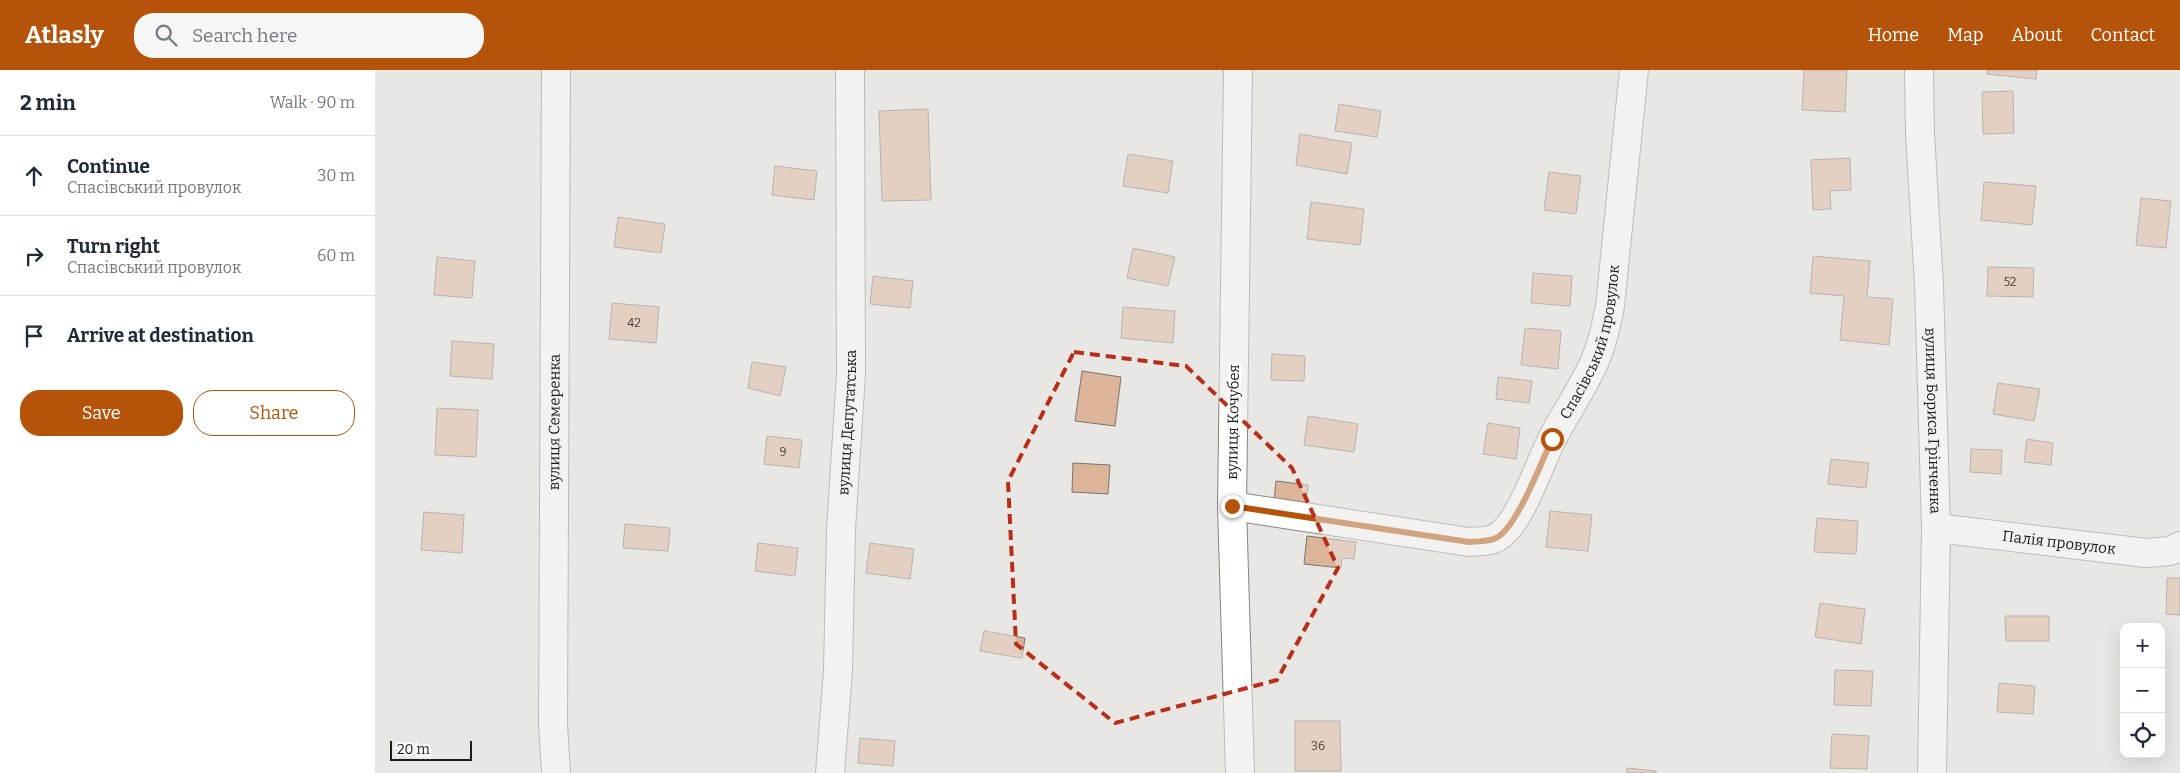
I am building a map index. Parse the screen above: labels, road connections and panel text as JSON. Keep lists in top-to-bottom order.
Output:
{
  "streets": {
    "street": [
      "Спасівський провулок",
      "вулиця Бориса Грінченка",
      "вулиця Семеренка",
      "вулиця Депутатська",
      "вулиця Кочубея",
      "Палія провулок"
    ]
  },
  "crossings": [
    ["Спасівський провулок", "вулиця Кочубея"],
    ["вулиця Бориса Грінченка", "Палія провулок"]
  ],
  "house_numbers": [
    "52",
    "42",
    "9",
    "36"
  ],
  "scale_bar": "20 m",
  "page": {
    "header": "Atlasly",
    "search": "Search here",
    "nav": [
      "Home",
      "Map",
      "About",
      "Contact"
    ],
    "heading": ["2 min", "Walk · 90 m"],
    "list": [
      ["Continue", "Спасівський провулок", "30 m"],
      ["Turn right", "Спасівський провулок", "60 m"],
      "Arrive at destination"
    ],
    "buttons": ["Save", "Share"],
    "map_buttons": ["+", "−"],
    "scale": "20 m"
  }
}
